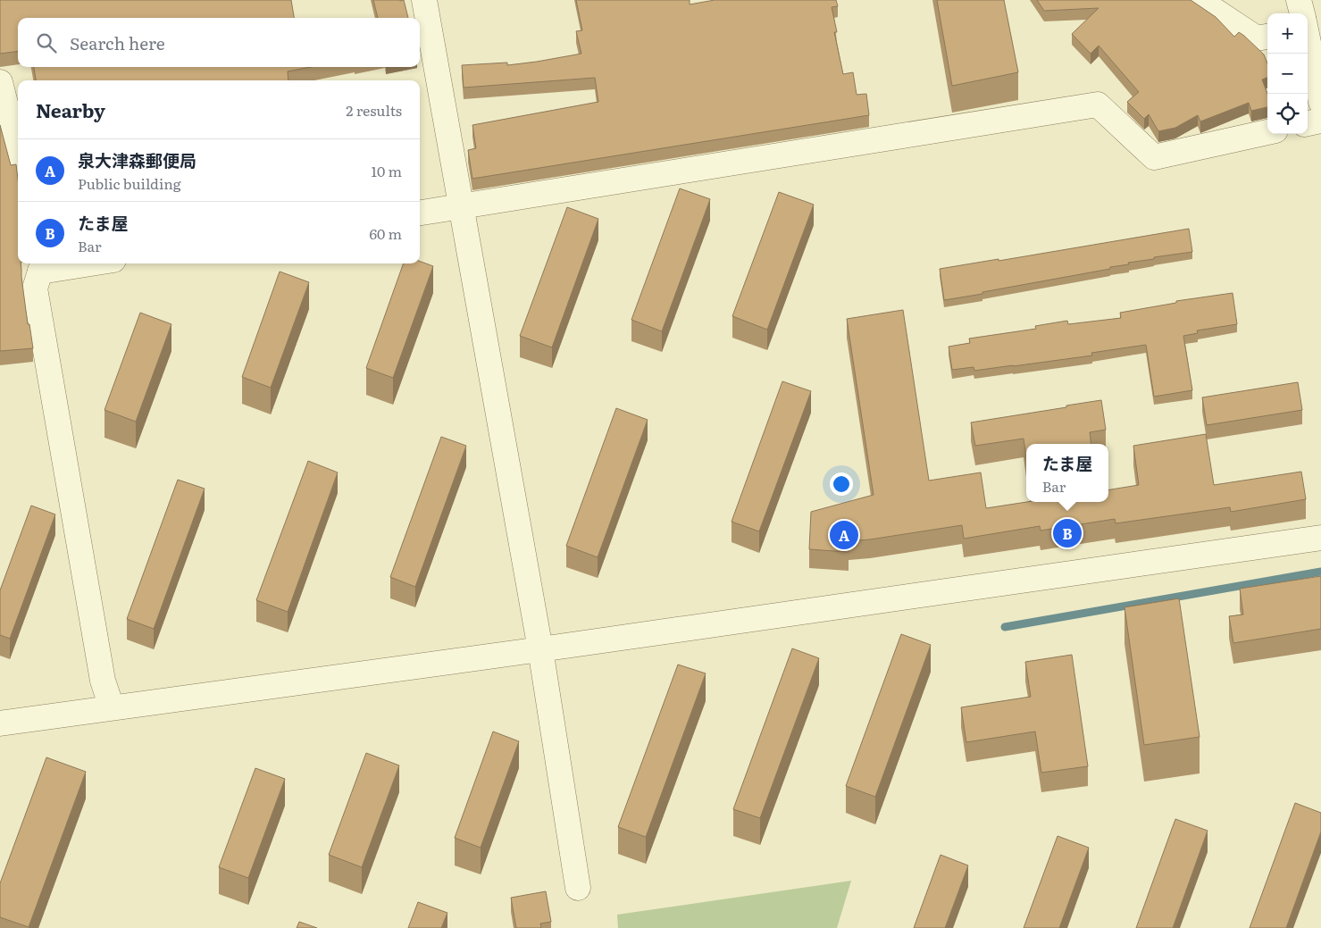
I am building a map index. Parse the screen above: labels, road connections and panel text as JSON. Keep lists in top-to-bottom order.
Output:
{
  "page": {
    "map_buttons": ["+", "−"],
    "search": "Search here",
    "heading": ["Nearby", "2 results"],
    "list": [
      {
        "mark": "A",
        "name": "泉大津森郵便局",
        "note": "Public building",
        "value": "10 m"
      },
      {
        "mark": "B",
        "name": "たま屋",
        "note": "Bar",
        "value": "60 m"
      }
    ],
    "popup": ["たま屋", "Bar"],
    "pins": ["B", "A"]
  }
}
